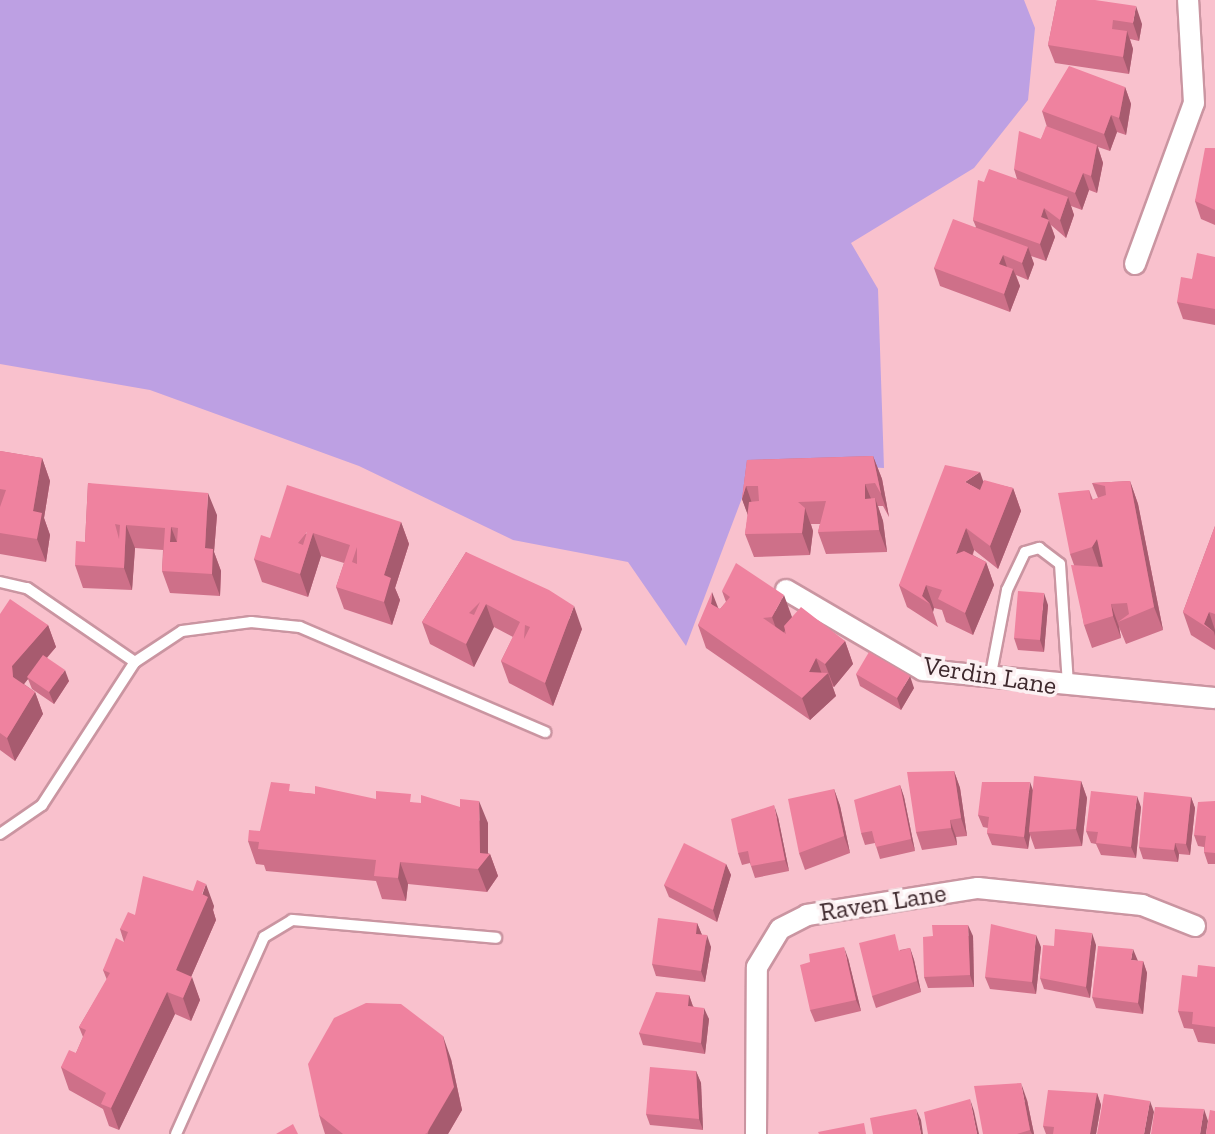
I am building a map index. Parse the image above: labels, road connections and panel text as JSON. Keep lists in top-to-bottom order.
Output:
{
  "streets": {
    "street": ["Verdin Lane", "Raven Lane"]
  }
}
